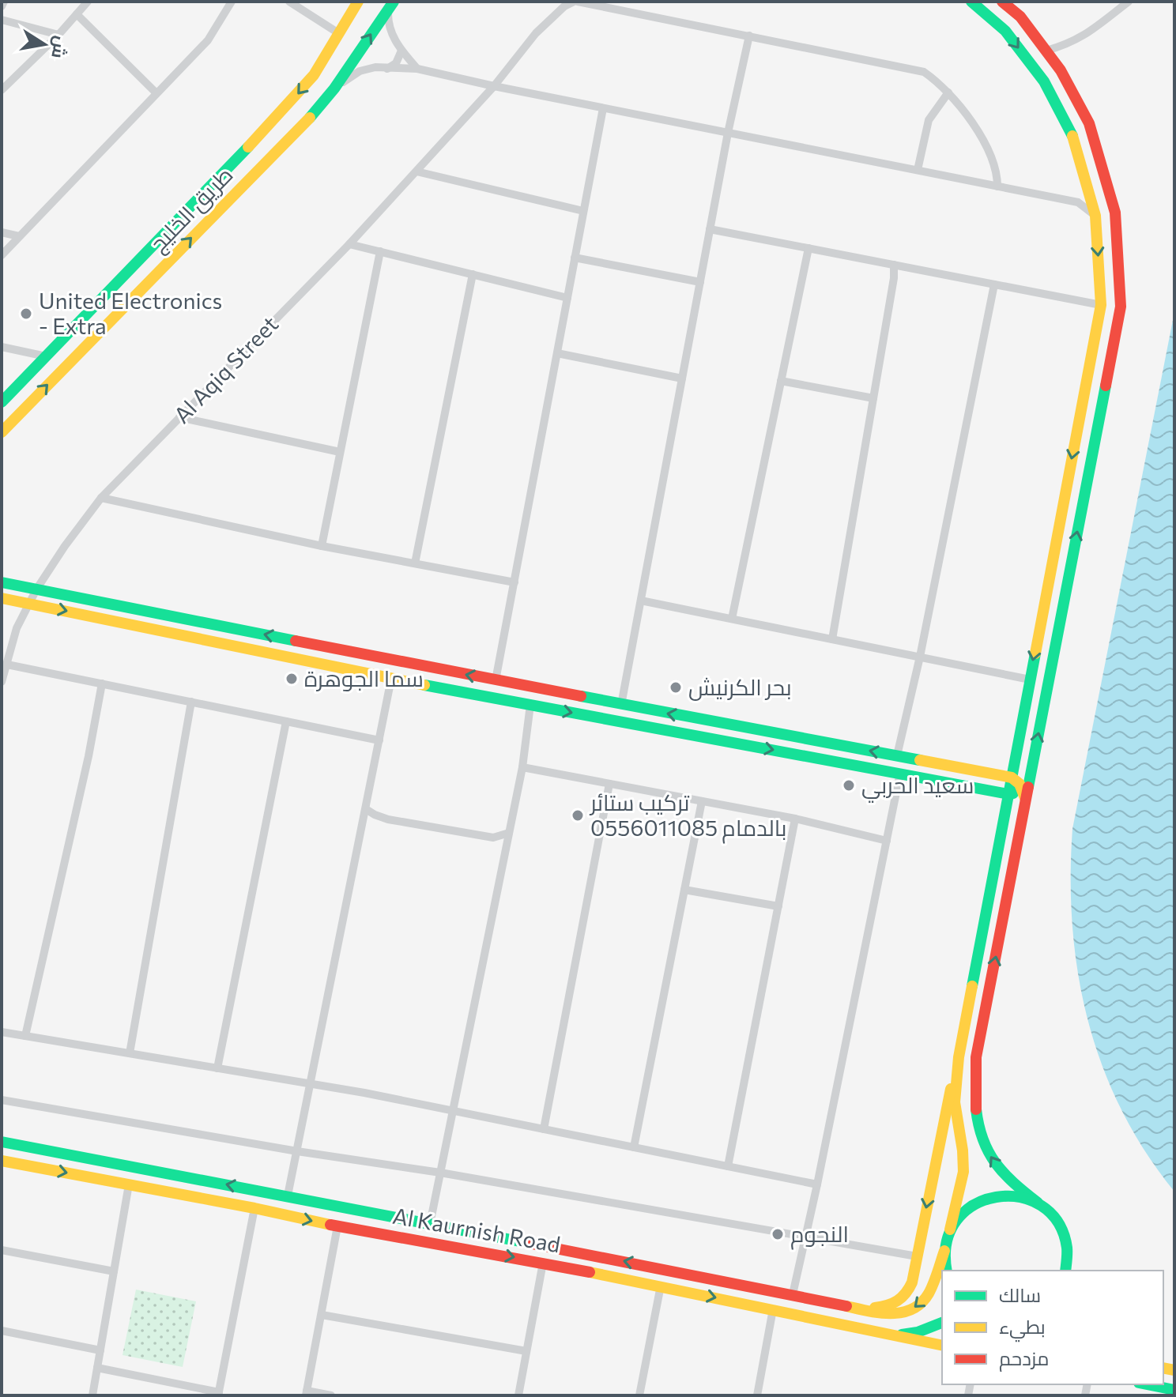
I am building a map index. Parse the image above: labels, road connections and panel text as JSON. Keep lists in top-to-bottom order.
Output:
{
  "streets": {
    "street": ["طريق الخليج", "Al Aqiq Street", "Al Kaurnish Road"]
  },
  "places": [
    "United Electronics - Extra",
    "سما الجوهرة",
    "بحر الكرنيش",
    "سعيد الحربي",
    "تركيب ستائر بالدمام 0556011085",
    "النجوم"
  ],
  "legend": ["سالك", "بطيء", "مزدحم"],
  "north": "right"
}
